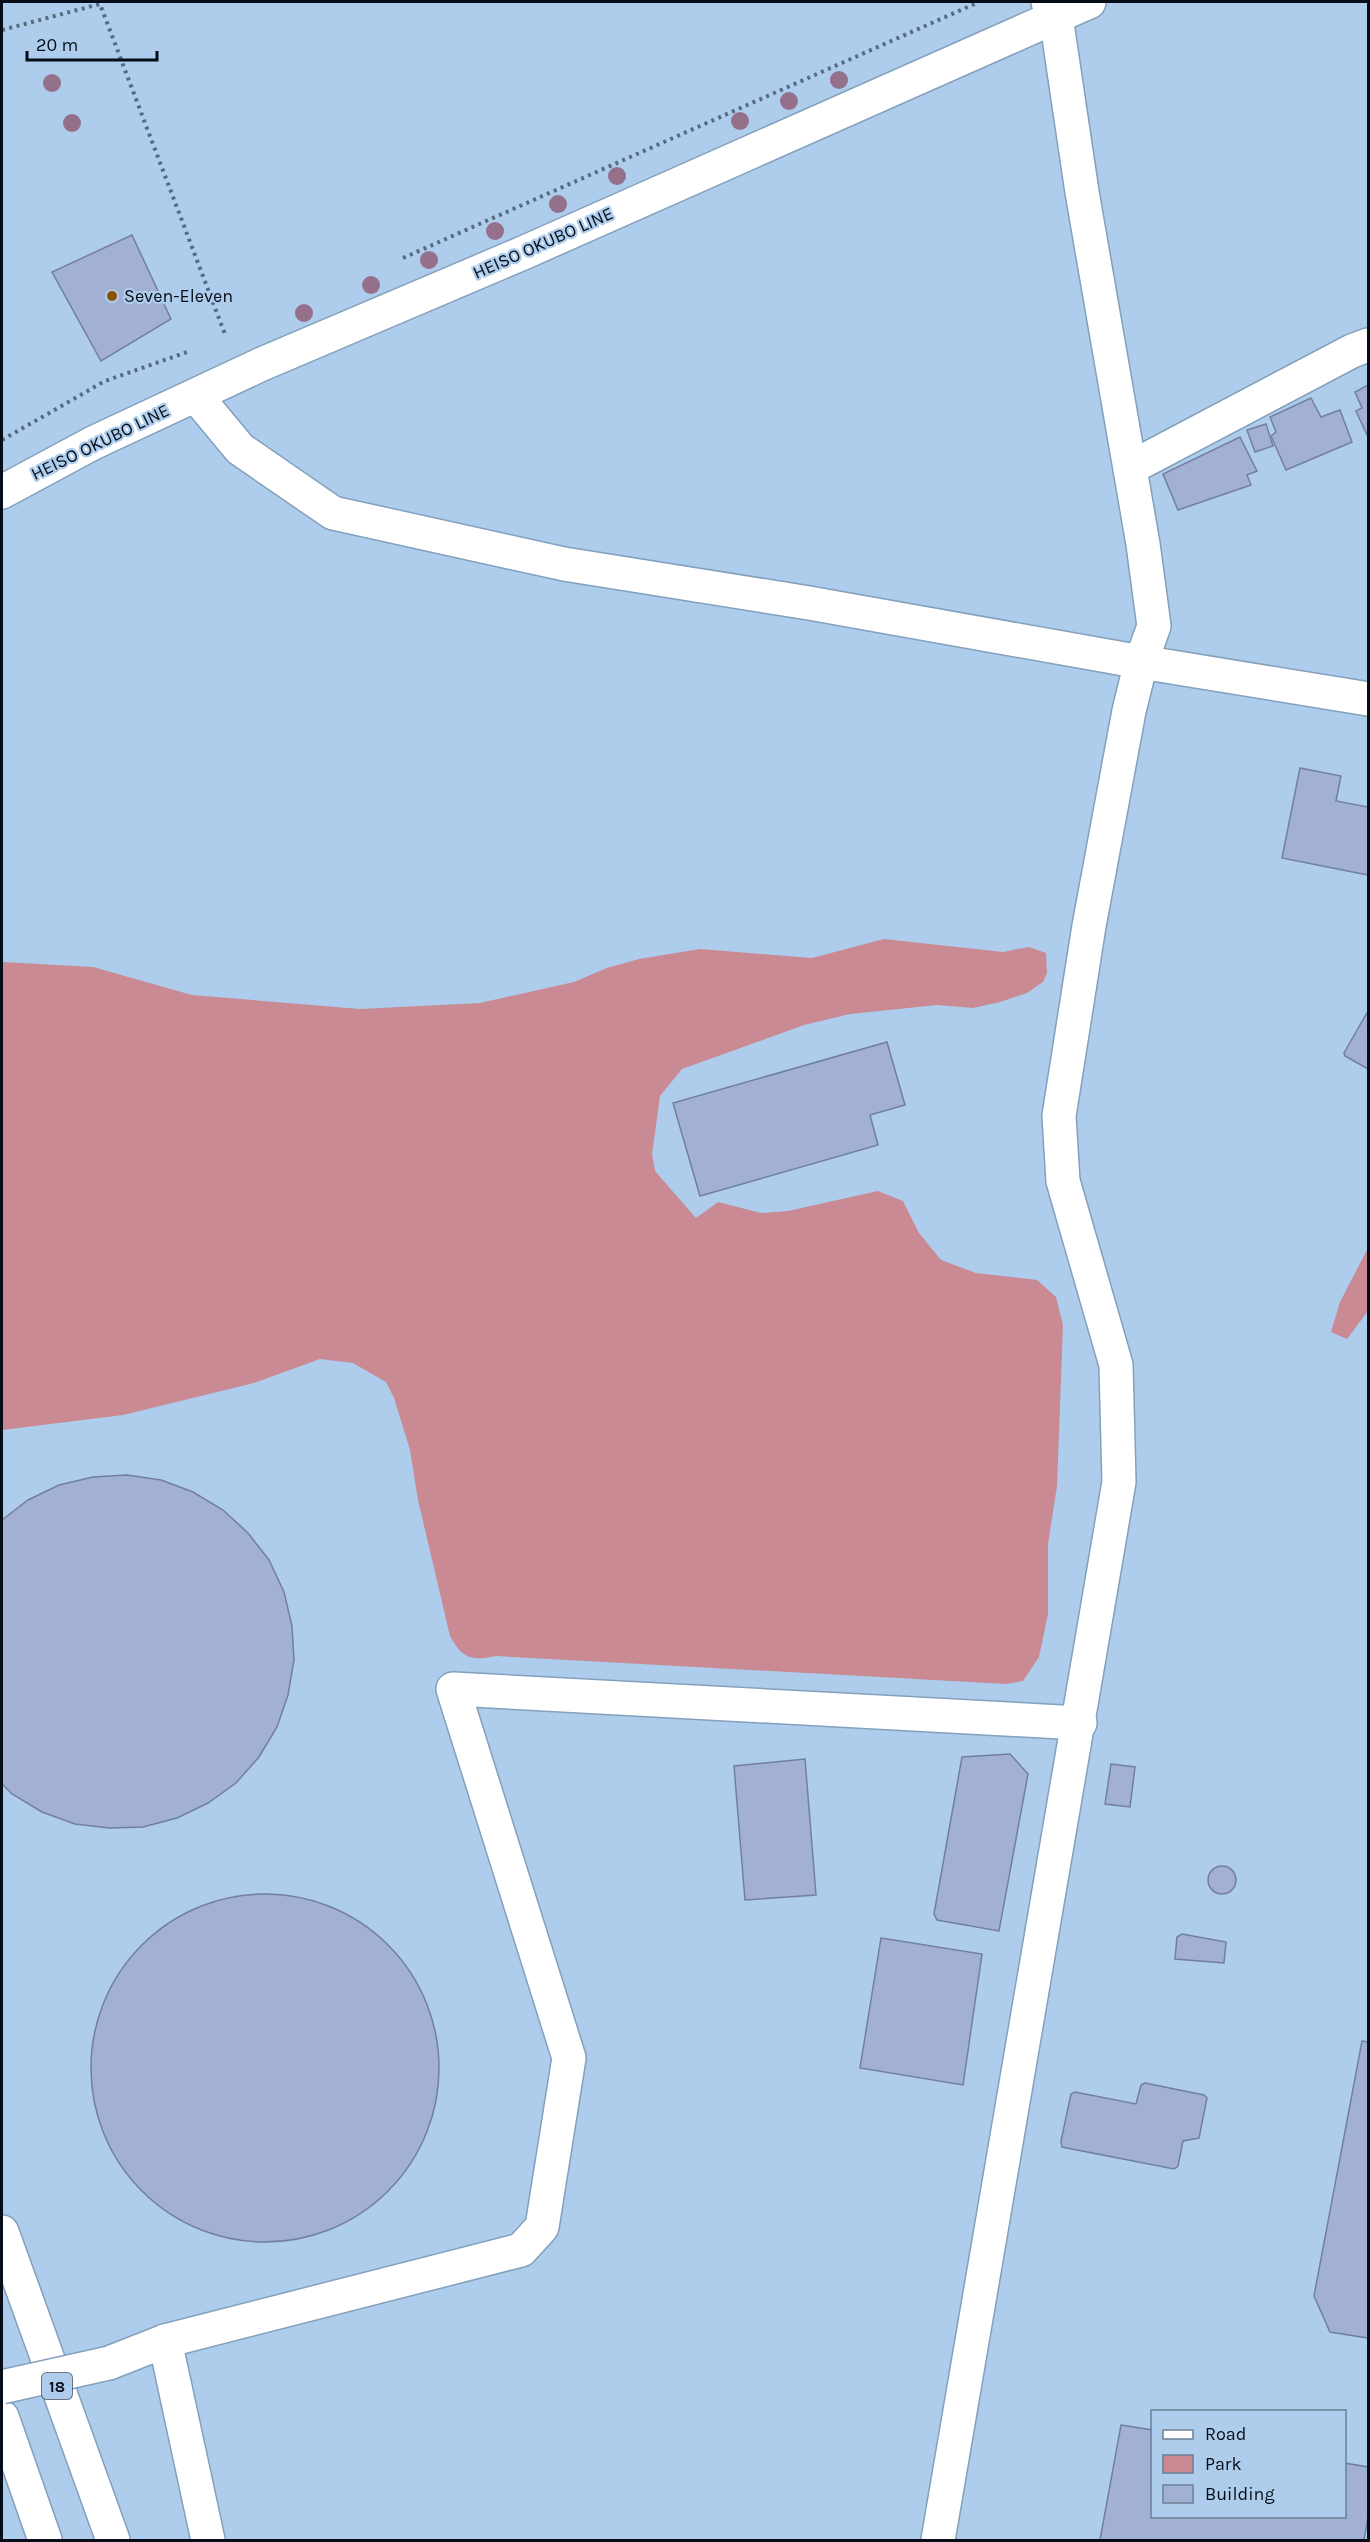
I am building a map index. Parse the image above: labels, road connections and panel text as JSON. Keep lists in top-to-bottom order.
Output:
{
  "streets": {
    "main road": ["HEISO OKUBO LINE", "18"]
  },
  "places": ["Seven-Eleven"],
  "legend": ["Road", "Park", "Building"],
  "scale_bar": "20 m"
}
